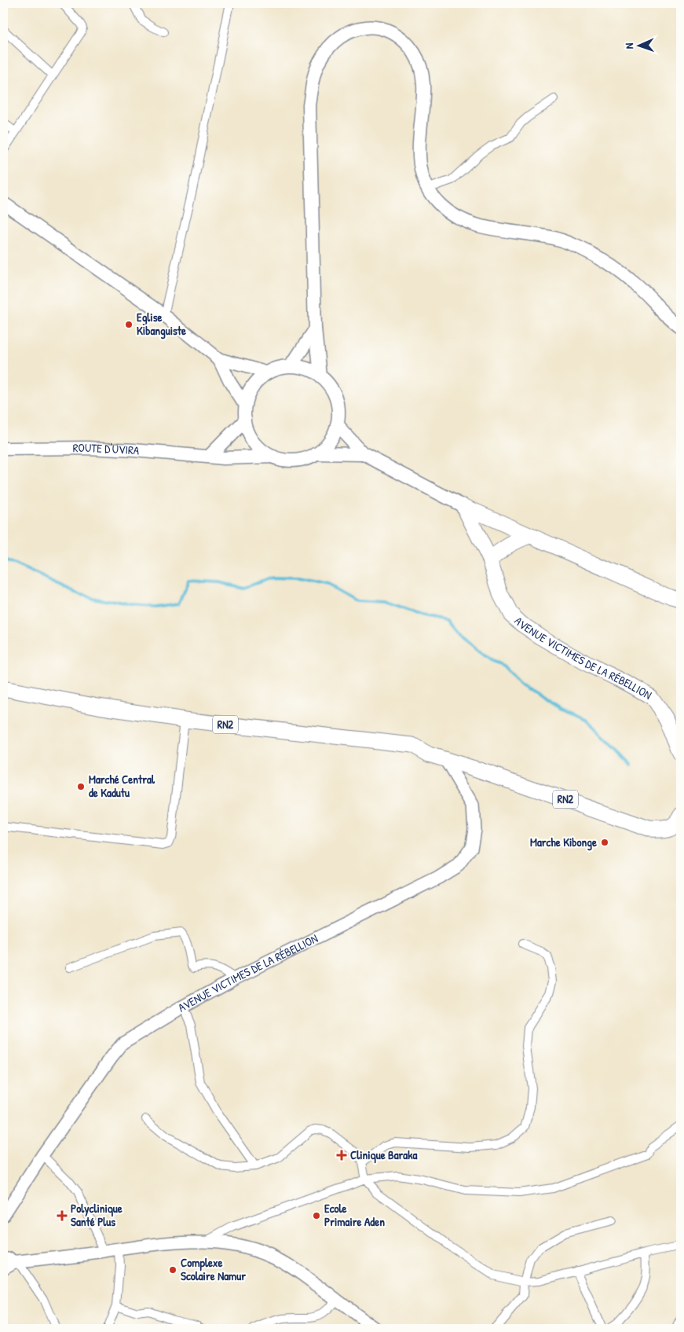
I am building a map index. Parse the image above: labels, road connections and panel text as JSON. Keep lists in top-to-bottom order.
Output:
{
  "streets": {
    "highway": ["AVENUE VICTIMES DE LA RÉBELLION", "RN2"],
    "main road": ["ROUTE D'UVIRA"]
  },
  "crossings": [
    ["AVENUE VICTIMES DE LA RÉBELLION", "RN2"]
  ],
  "places": {
    "other": [
      "Eglise Kibanguiste",
      "Marché Central de Kadutu",
      "Marche Kibonge",
      "Ecole Primaire Aden",
      "Complexe Scolaire Namur"
    ],
    "health": ["Clinique Baraka", "Polyclinique Santé Plus"]
  },
  "north": "left"
}
